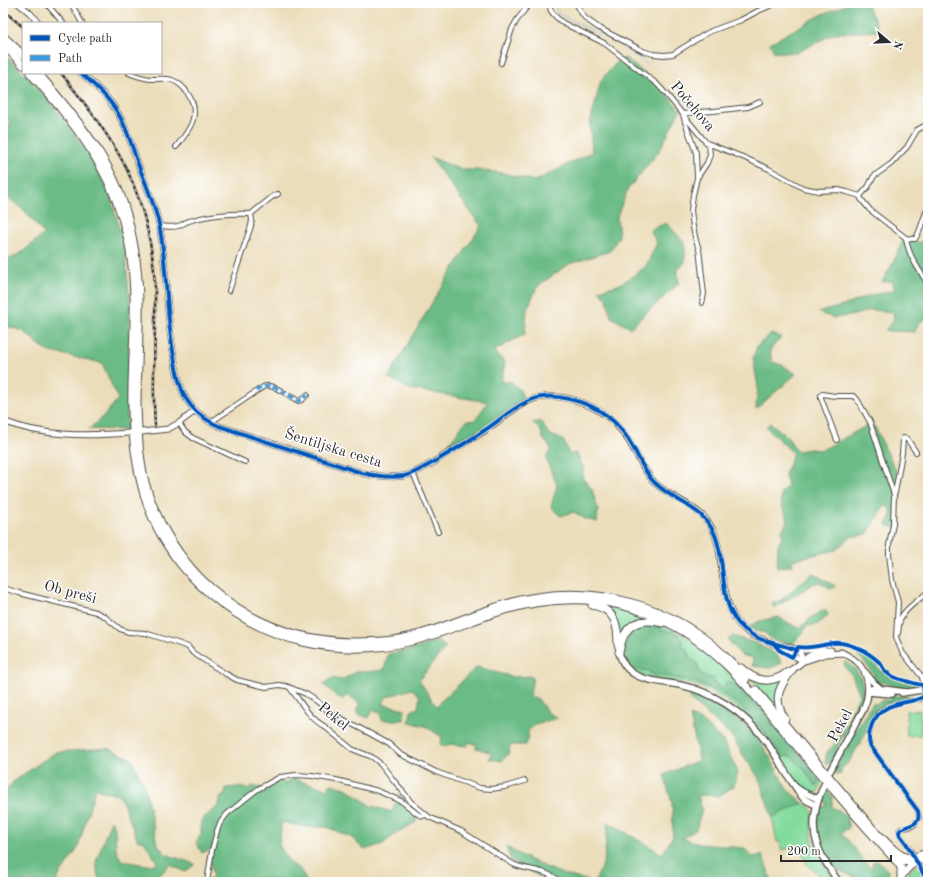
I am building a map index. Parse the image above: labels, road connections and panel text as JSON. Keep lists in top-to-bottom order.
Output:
{
  "streets": {
    "main road": ["Pekel"],
    "street": ["Počehova", "Šentiljska cesta", "Ob preši"]
  },
  "crossings": [
    ["Ob preši", "Pekel"]
  ],
  "legend": ["Cycle path", "Path"],
  "scale_bar": "200 m",
  "north": "right"
}
